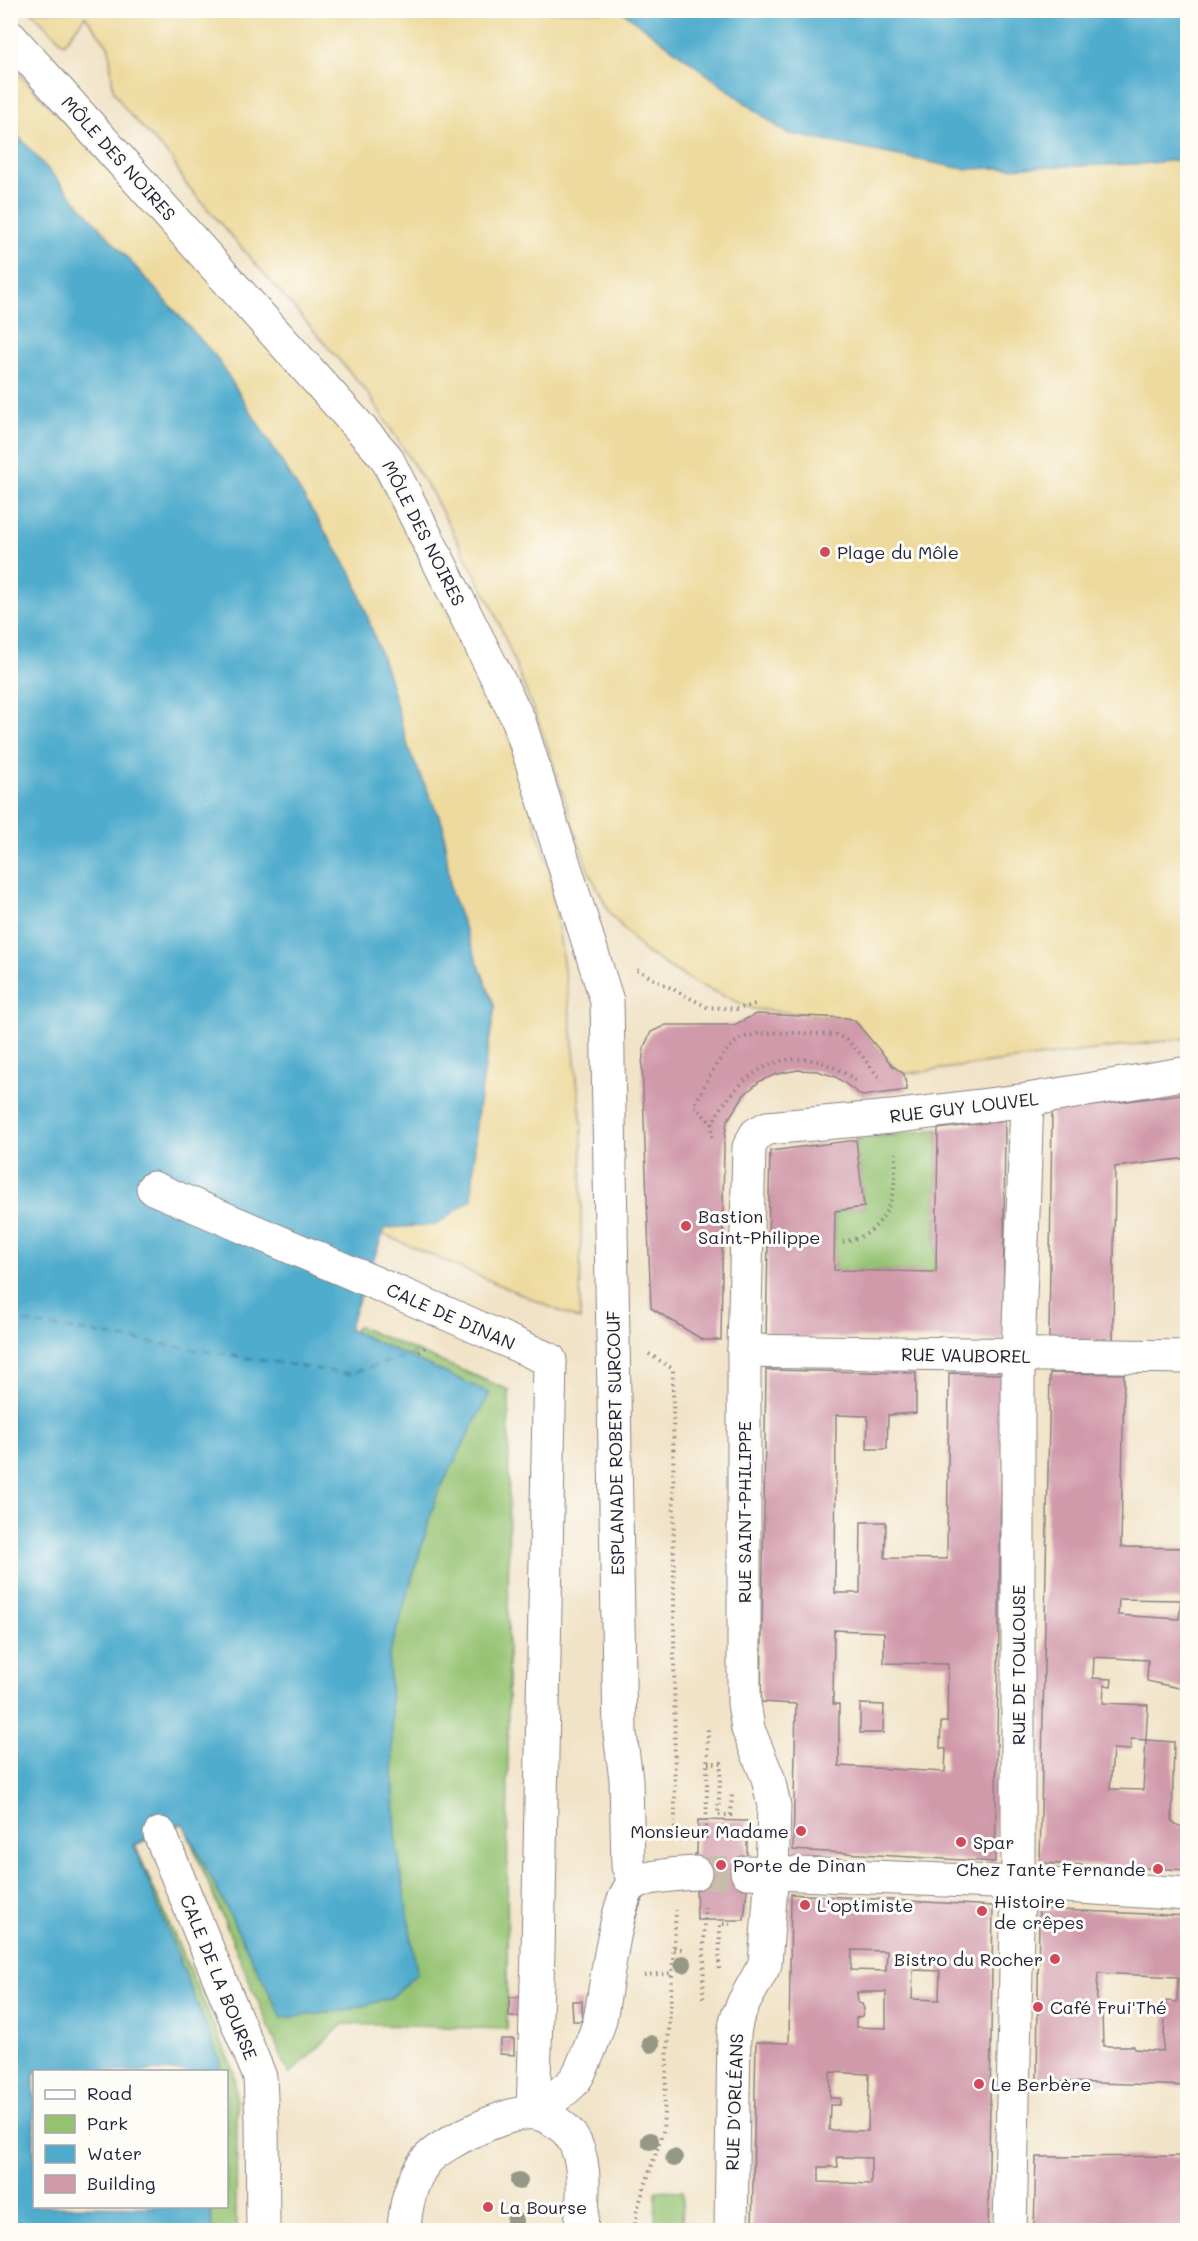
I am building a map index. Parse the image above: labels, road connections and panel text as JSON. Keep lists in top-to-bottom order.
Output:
{
  "streets": {
    "street": [
      "MÔLE DES NOIRES",
      "RUE GUY LOUVEL",
      "CALE DE DINAN",
      "RUE VAUBOREL",
      "ESPLANADE ROBERT SURCOUF",
      "RUE SAINT-PHILIPPE",
      "RUE DE TOULOUSE",
      "CALE DE LA BOURSE",
      "RUE D'ORLÉANS"
    ]
  },
  "crossings": [
    ["MÔLE DES NOIRES", "ESPLANADE ROBERT SURCOUF"],
    ["RUE GUY LOUVEL", "RUE SAINT-PHILIPPE"],
    ["RUE GUY LOUVEL", "RUE DE TOULOUSE"],
    ["RUE VAUBOREL", "RUE SAINT-PHILIPPE"],
    ["RUE VAUBOREL", "RUE DE TOULOUSE"],
    ["RUE SAINT-PHILIPPE", "RUE D'ORLÉANS"]
  ],
  "places": [
    "Plage du Môle",
    "Bastion Saint-Philippe",
    "Monsieur Madame",
    "Spar",
    "Porte de Dinan",
    "Chez Tante Fernande",
    "L'optimiste",
    "Histoire de crêpes",
    "Bistro du Rocher",
    "Café Frui'Thé",
    "Le Berbère",
    "La Bourse"
  ],
  "legend": [
    "Road",
    "Park",
    "Water",
    "Building"
  ]
}
